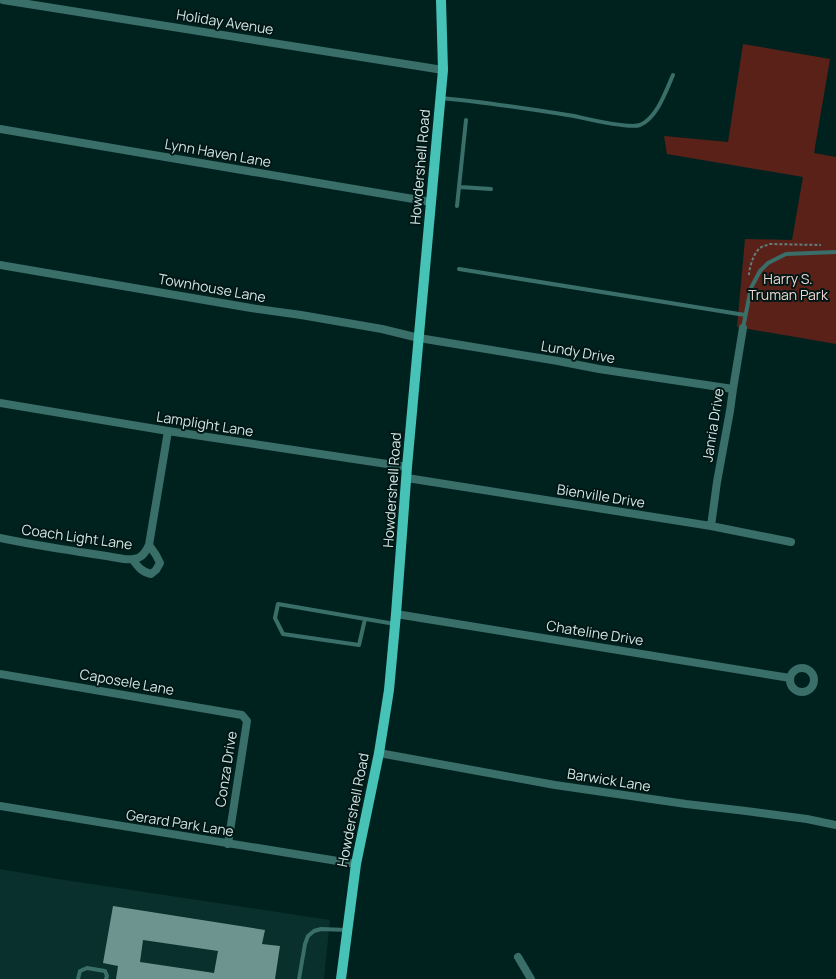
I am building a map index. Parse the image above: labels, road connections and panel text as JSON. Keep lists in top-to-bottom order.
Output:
{
  "streets": {
    "main road": ["Howdershell Road"],
    "street": [
      "Holiday Avenue",
      "Lynn Haven Lane",
      "Townhouse Lane",
      "Lundy Drive",
      "Lamplight Lane",
      "Janria Drive",
      "Bienville Drive",
      "Coach Light Lane",
      "Chateline Drive",
      "Caposele Lane",
      "Conza Drive",
      "Barwick Lane",
      "Gerard Park Lane"
    ]
  },
  "crossings": [
    ["Holiday Avenue", "Howdershell Road"],
    ["Lynn Haven Lane", "Howdershell Road"],
    ["Howdershell Road", "Townhouse Lane"],
    ["Howdershell Road", "Lundy Drive"],
    ["Howdershell Road", "Lamplight Lane"],
    ["Howdershell Road", "Bienville Drive"],
    ["Howdershell Road", "Chateline Drive"],
    ["Howdershell Road", "Barwick Lane"],
    ["Howdershell Road", "Gerard Park Lane"],
    ["Townhouse Lane", "Lundy Drive"],
    ["Lundy Drive", "Janria Drive"],
    ["Lamplight Lane", "Coach Light Lane"],
    ["Janria Drive", "Bienville Drive"],
    ["Caposele Lane", "Conza Drive"],
    ["Conza Drive", "Gerard Park Lane"]
  ],
  "parks": ["Harry S. Truman Park"]
}
